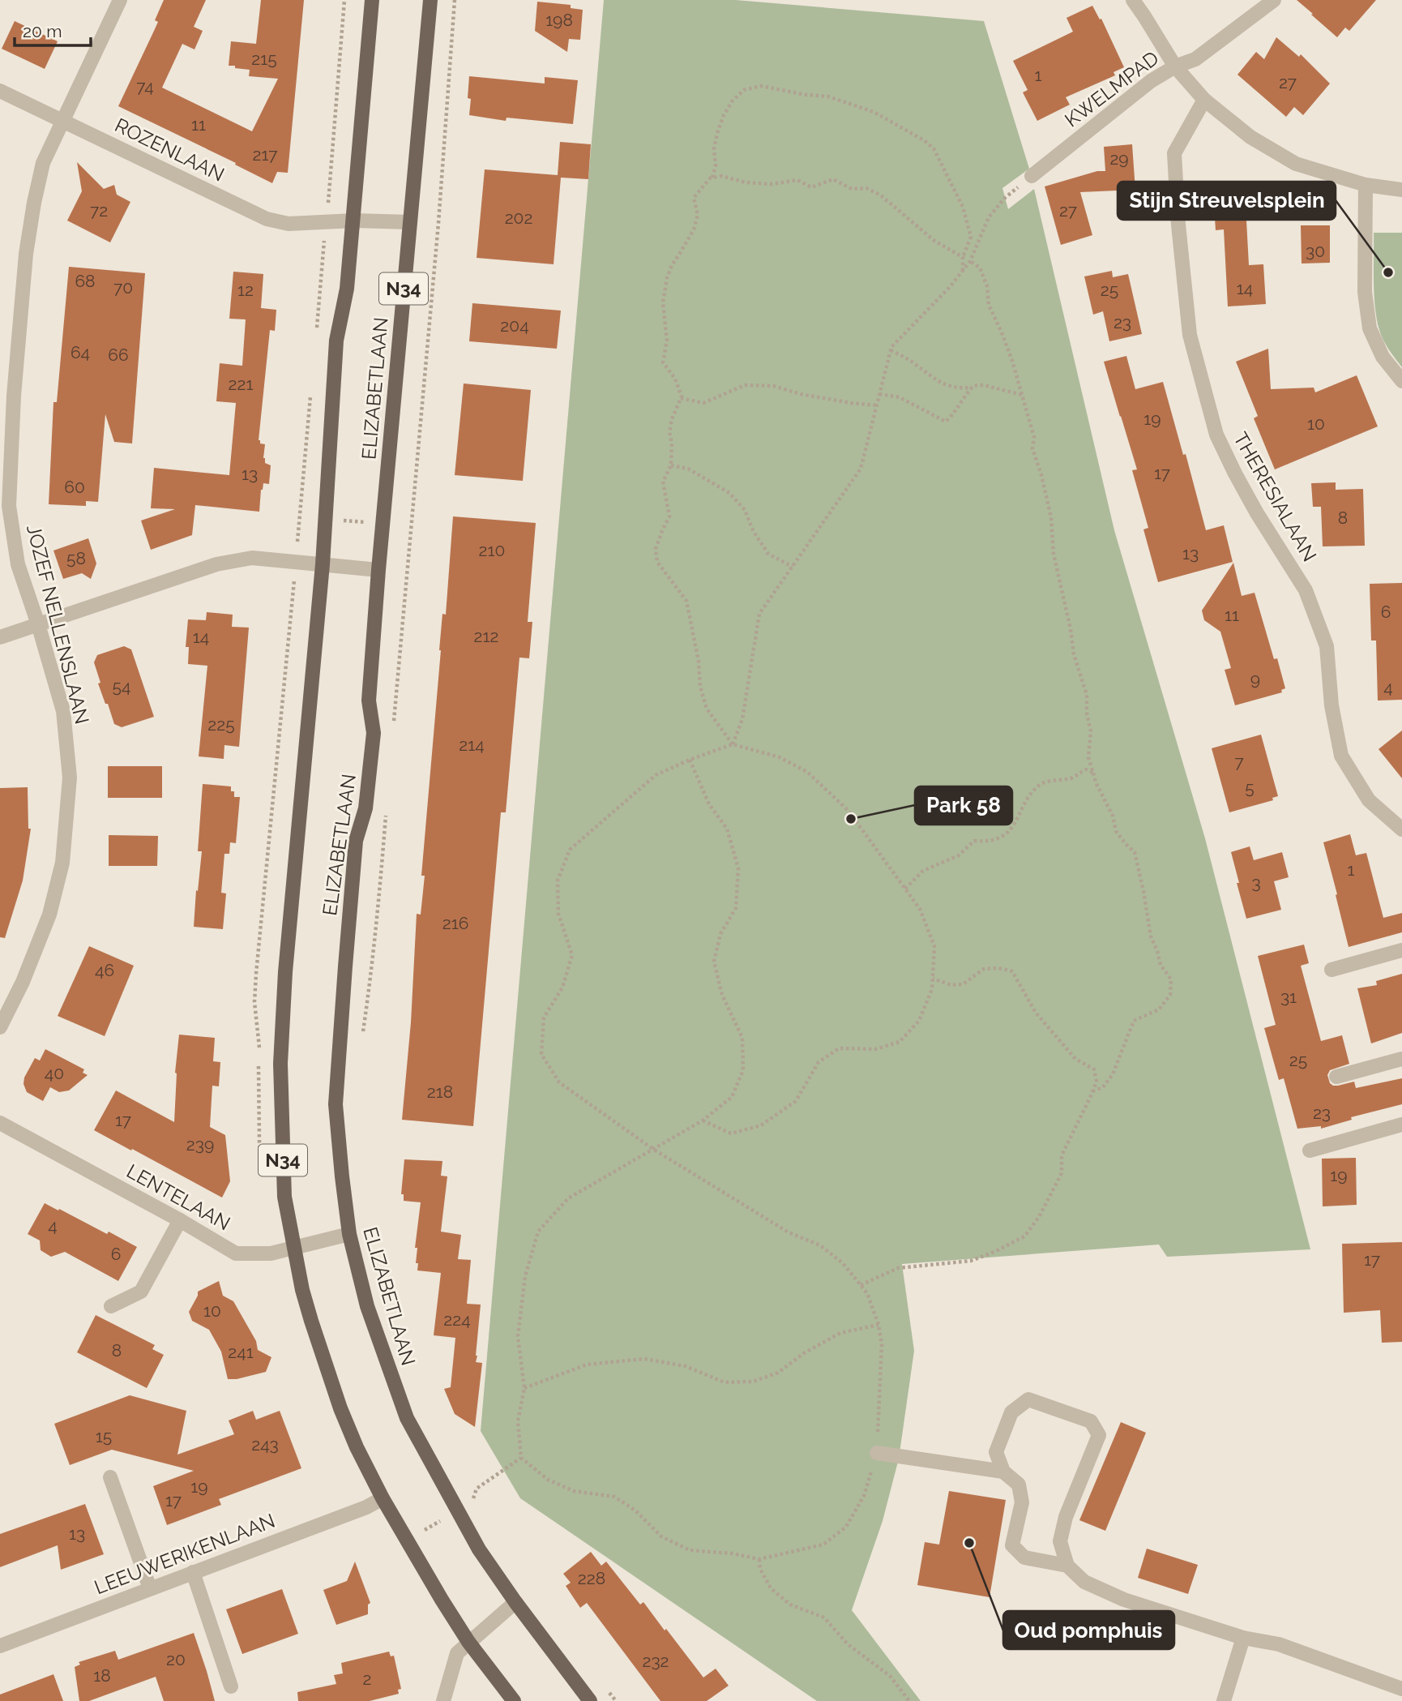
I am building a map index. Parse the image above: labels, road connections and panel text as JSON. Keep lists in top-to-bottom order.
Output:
{
  "streets": {
    "main road": ["N34", "ELIZABETLAAN"],
    "street": [
      "KWELMPAD",
      "ROZENLAAN",
      "THERESIALAAN",
      "JOZEF NELLENSLAAN",
      "LENTELAAN",
      "LEEUWERIKENLAAN"
    ]
  },
  "crossings": [
    ["ROZENLAAN", "ELIZABETLAAN"],
    ["ROZENLAAN", "JOZEF NELLENSLAAN"],
    ["ELIZABETLAAN", "LENTELAAN"],
    ["ELIZABETLAAN", "LEEUWERIKENLAAN"]
  ],
  "places": ["Stijn Streuvelsplein", "Park 58", "Oud pomphuis"],
  "house_numbers": [
    "198",
    "215",
    "1",
    "27",
    "74",
    "11",
    "217",
    "29",
    "72",
    "27",
    "202",
    "30",
    "68",
    "70",
    "14",
    "12",
    "25",
    "23",
    "204",
    "64",
    "66",
    "221",
    "19",
    "10",
    "17",
    "13",
    "60",
    "8",
    "210",
    "13",
    "58",
    "6",
    "11",
    "212",
    "14",
    "9",
    "54",
    "4",
    "225",
    "214",
    "7",
    "5",
    "1",
    "3",
    "216",
    "46",
    "31",
    "25",
    "40",
    "218",
    "23",
    "17",
    "239",
    "19",
    "4",
    "6",
    "17",
    "10",
    "224",
    "8",
    "241",
    "15",
    "243",
    "19",
    "17",
    "13",
    "228",
    "20",
    "232",
    "18",
    "2"
  ],
  "scale_bar": "20 m"
}
